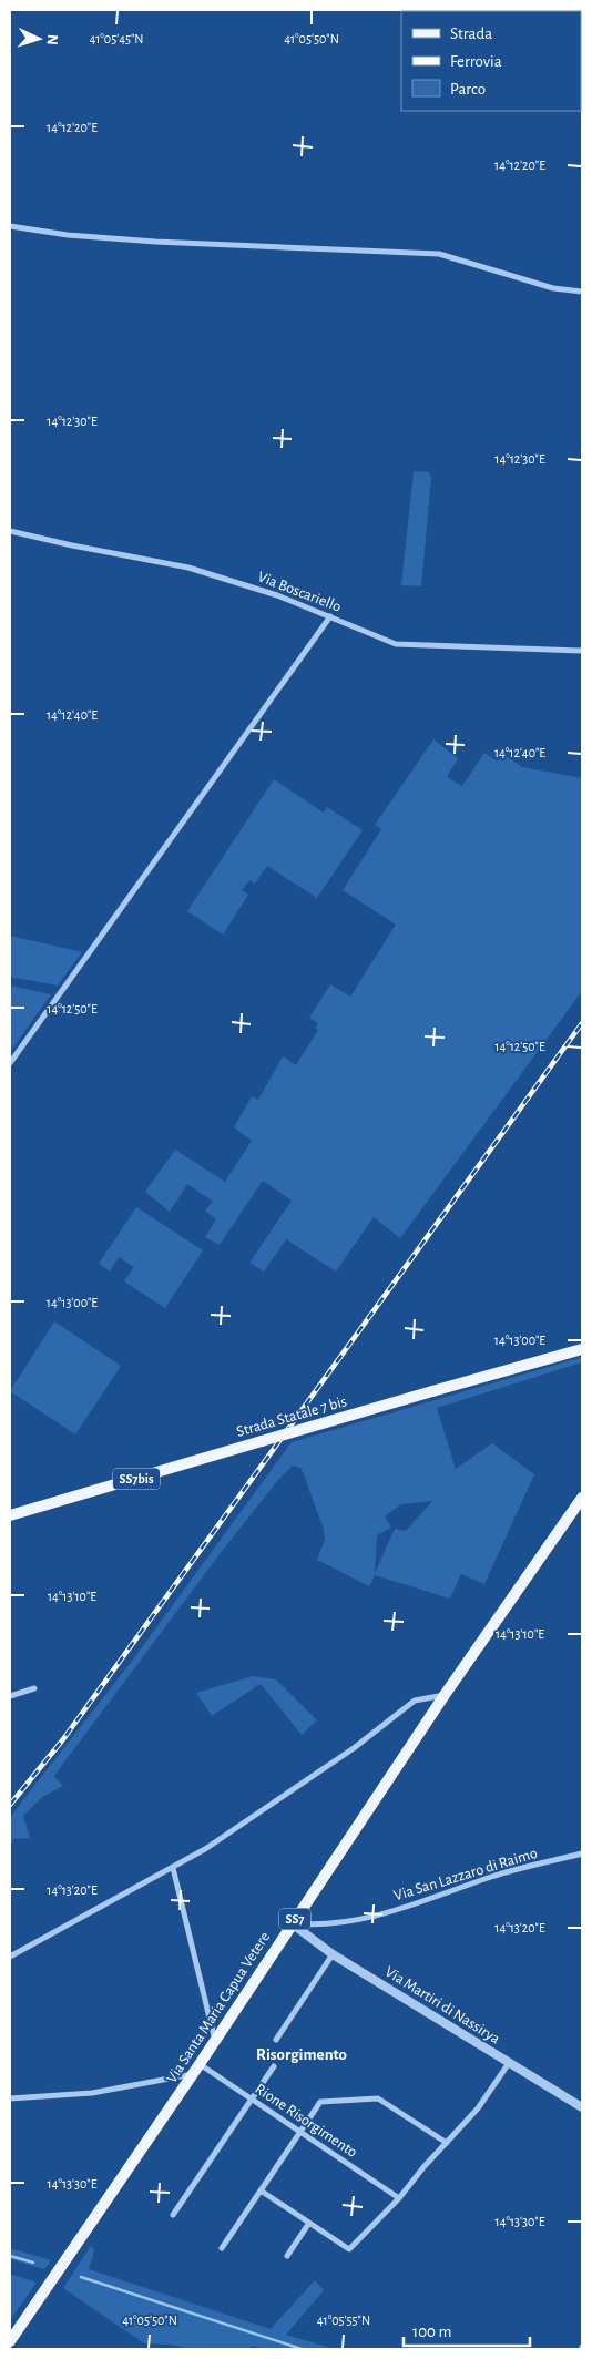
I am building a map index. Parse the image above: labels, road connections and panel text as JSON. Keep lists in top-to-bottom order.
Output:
{
  "streets": {
    "main road": [
      "Strada Statale 7 bis",
      "SS7bis",
      "SS7",
      "Via Santa Maria Capua Vetere"
    ],
    "street": [
      "Via Boscariello",
      "Via San Lazzaro di Raimo",
      "Via Martiri di Nassirya",
      "Rione Risorgimento"
    ]
  },
  "crossings": [
    ["Via San Lazzaro di Raimo", "Via Martiri di Nassirya"],
    ["Via San Lazzaro di Raimo", "Via Santa Maria Capua Vetere"],
    ["Via Martiri di Nassirya", "Via Santa Maria Capua Vetere"],
    ["Via Santa Maria Capua Vetere", "Rione Risorgimento"]
  ],
  "districts": ["Risorgimento"],
  "legend": ["Strada", "Ferrovia", "Parco"],
  "scale_bar": "100 m",
  "north": "right",
  "coordinates": [
    "41°05'45\"N",
    "41°05'50\"N",
    "14°12'20\"E",
    "14°12'30\"E",
    "14°12'40\"E",
    "14°12'50\"E",
    "14°13'00\"E",
    "14°13'10\"E",
    "14°13'20\"E",
    "14°13'30\"E",
    "41°05'55\"N"
  ]
}
